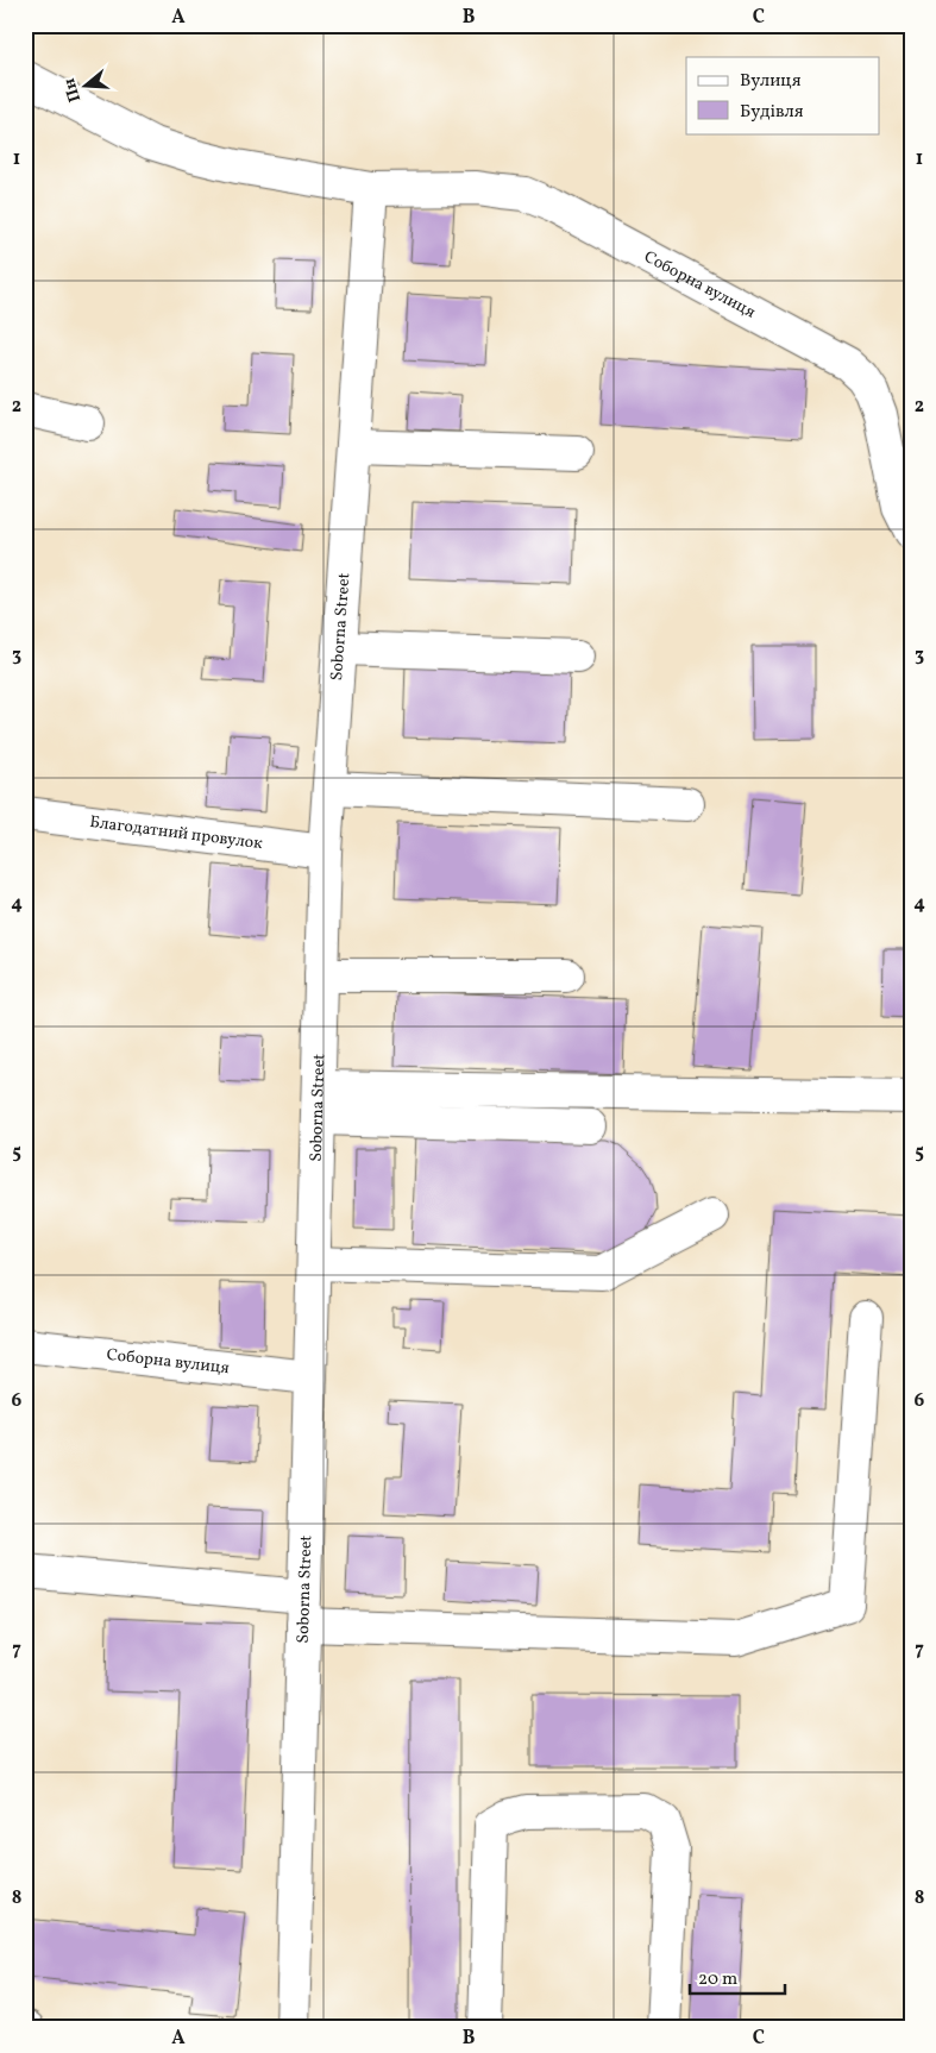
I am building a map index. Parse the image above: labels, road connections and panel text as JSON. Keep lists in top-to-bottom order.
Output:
{
  "streets": {
    "street": ["Соборна вулиця", "Soborna Street", "Благодатний провулок"]
  },
  "crossings": [
    ["Соборна вулиця", "Soborna Street"],
    ["Soborna Street", "Благодатний провулок"]
  ],
  "legend": ["Вулиця", "Будівля"],
  "scale_bar": "20 m",
  "north": "left",
  "grid": {
    "columns": ["A", "B", "C"],
    "rows": [
      "1",
      "2",
      "3",
      "4",
      "5",
      "6",
      "7",
      "8"
    ]
  }
}
